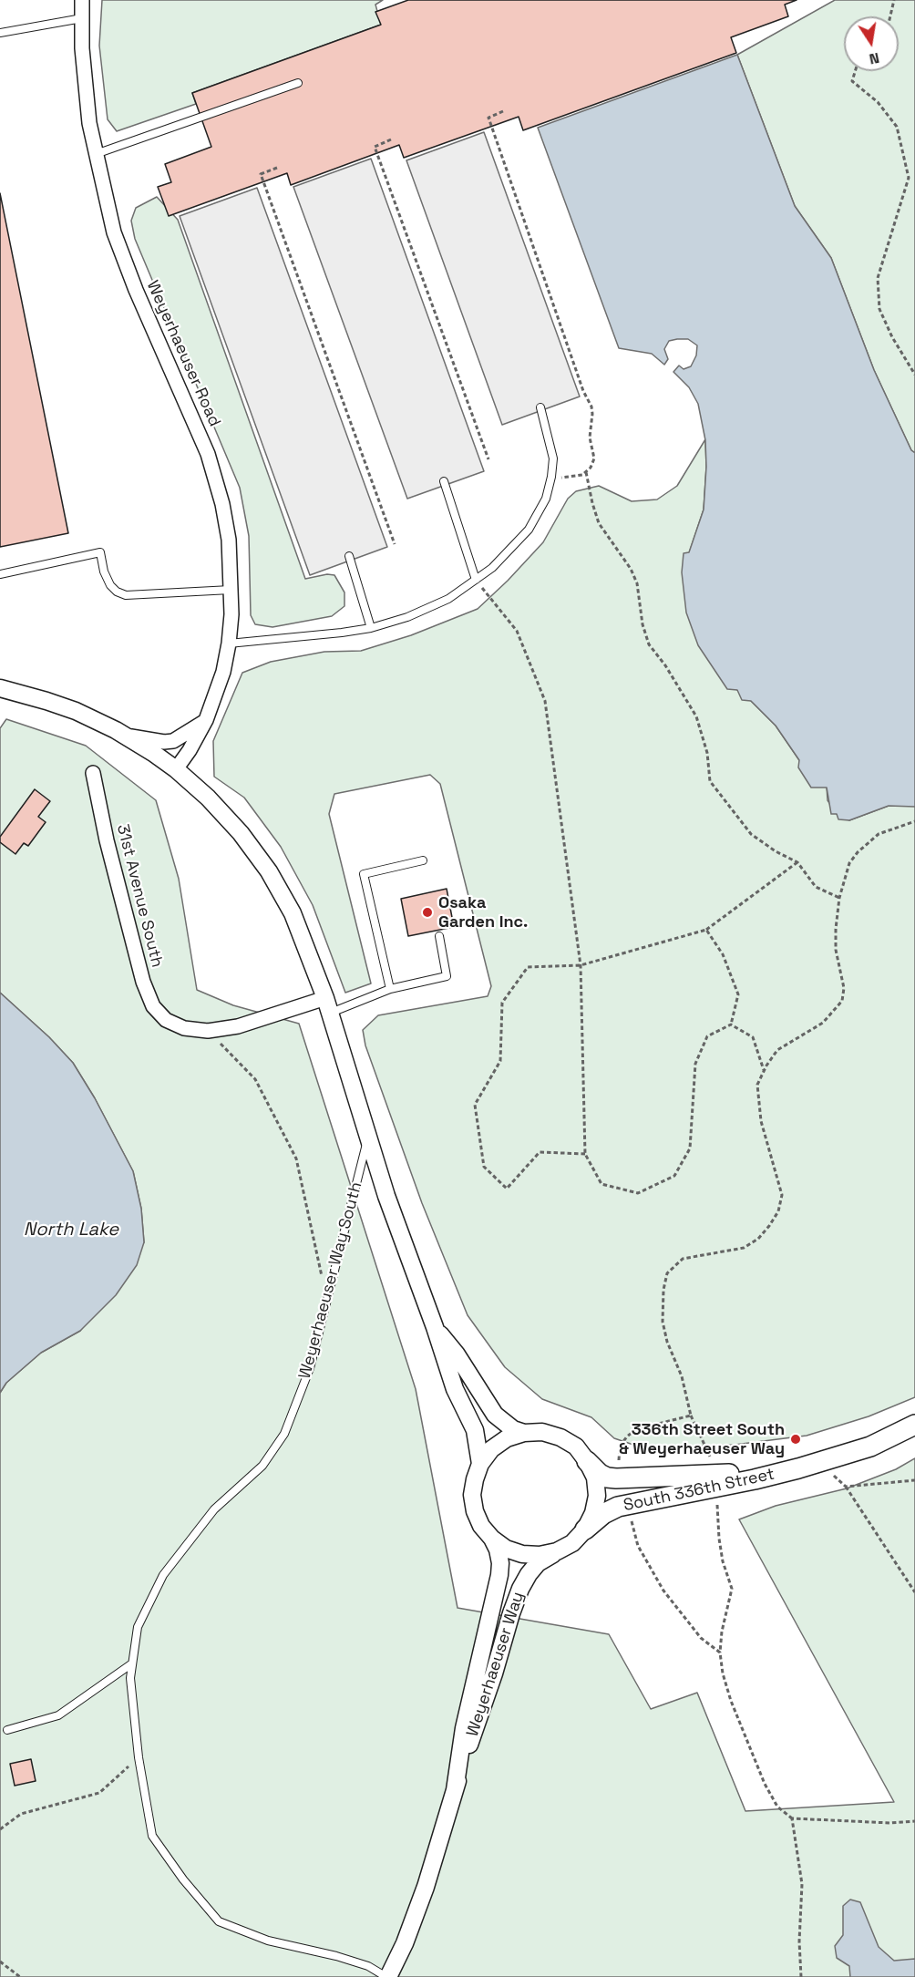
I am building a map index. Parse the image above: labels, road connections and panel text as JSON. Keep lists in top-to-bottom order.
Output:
{
  "streets": {
    "main road": ["South 336th Street"],
    "street": [
      "Weyerhaeuser Road",
      "31st Avenue South",
      "Weyerhaeuser Way South",
      "Weyerhaeuser Way"
    ]
  },
  "crossings": [
    ["Weyerhaeuser Road", "Weyerhaeuser Way South"],
    ["Weyerhaeuser Way South", "Weyerhaeuser Way"],
    ["South 336th Street", "Weyerhaeuser Way"]
  ],
  "water": ["North Lake"],
  "places": ["Osaka Garden Inc.", "336th Street South & Weyerhaeuser Way"],
  "north": "bottom"
}
